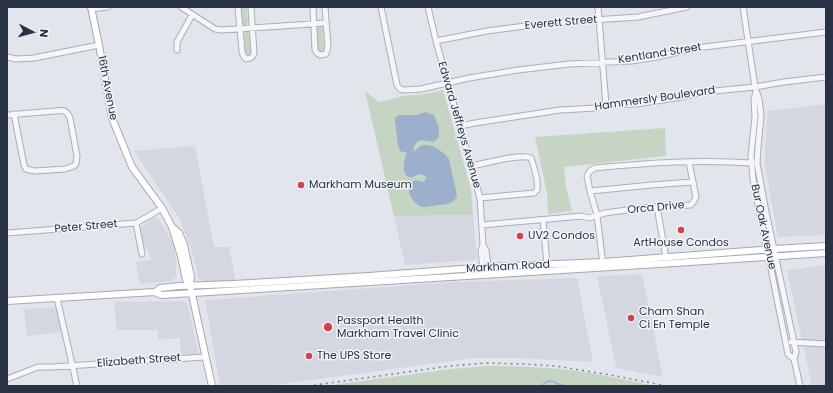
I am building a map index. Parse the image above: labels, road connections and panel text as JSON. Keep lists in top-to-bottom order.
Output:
{
  "streets": {
    "main road": ["16th Avenue", "Markham Road"],
    "street": [
      "Everett Street",
      "Kentland Street",
      "Hammersly Boulevard",
      "Edward Jeffreys Avenue",
      "Orca Drive",
      "Peter Street",
      "Bur Oak Avenue",
      "Elizabeth Street"
    ]
  },
  "crossings": [
    ["Everett Street", "Edward Jeffreys Avenue"],
    ["Kentland Street", "Edward Jeffreys Avenue"],
    ["Kentland Street", "Bur Oak Avenue"],
    ["16th Avenue", "Peter Street"],
    ["16th Avenue", "Markham Road"],
    ["16th Avenue", "Elizabeth Street"],
    ["Hammersly Boulevard", "Edward Jeffreys Avenue"],
    ["Hammersly Boulevard", "Bur Oak Avenue"],
    ["Edward Jeffreys Avenue", "Orca Drive"],
    ["Edward Jeffreys Avenue", "Markham Road"],
    ["Bur Oak Avenue", "Markham Road"]
  ],
  "places": [
    "Markham Museum",
    "ArtHouse Condos",
    "UV2 Condos",
    "Cham Shan Ci En Temple",
    "Passport Health Markham Travel Clinic",
    "The UPS Store"
  ],
  "north": "right"
}
